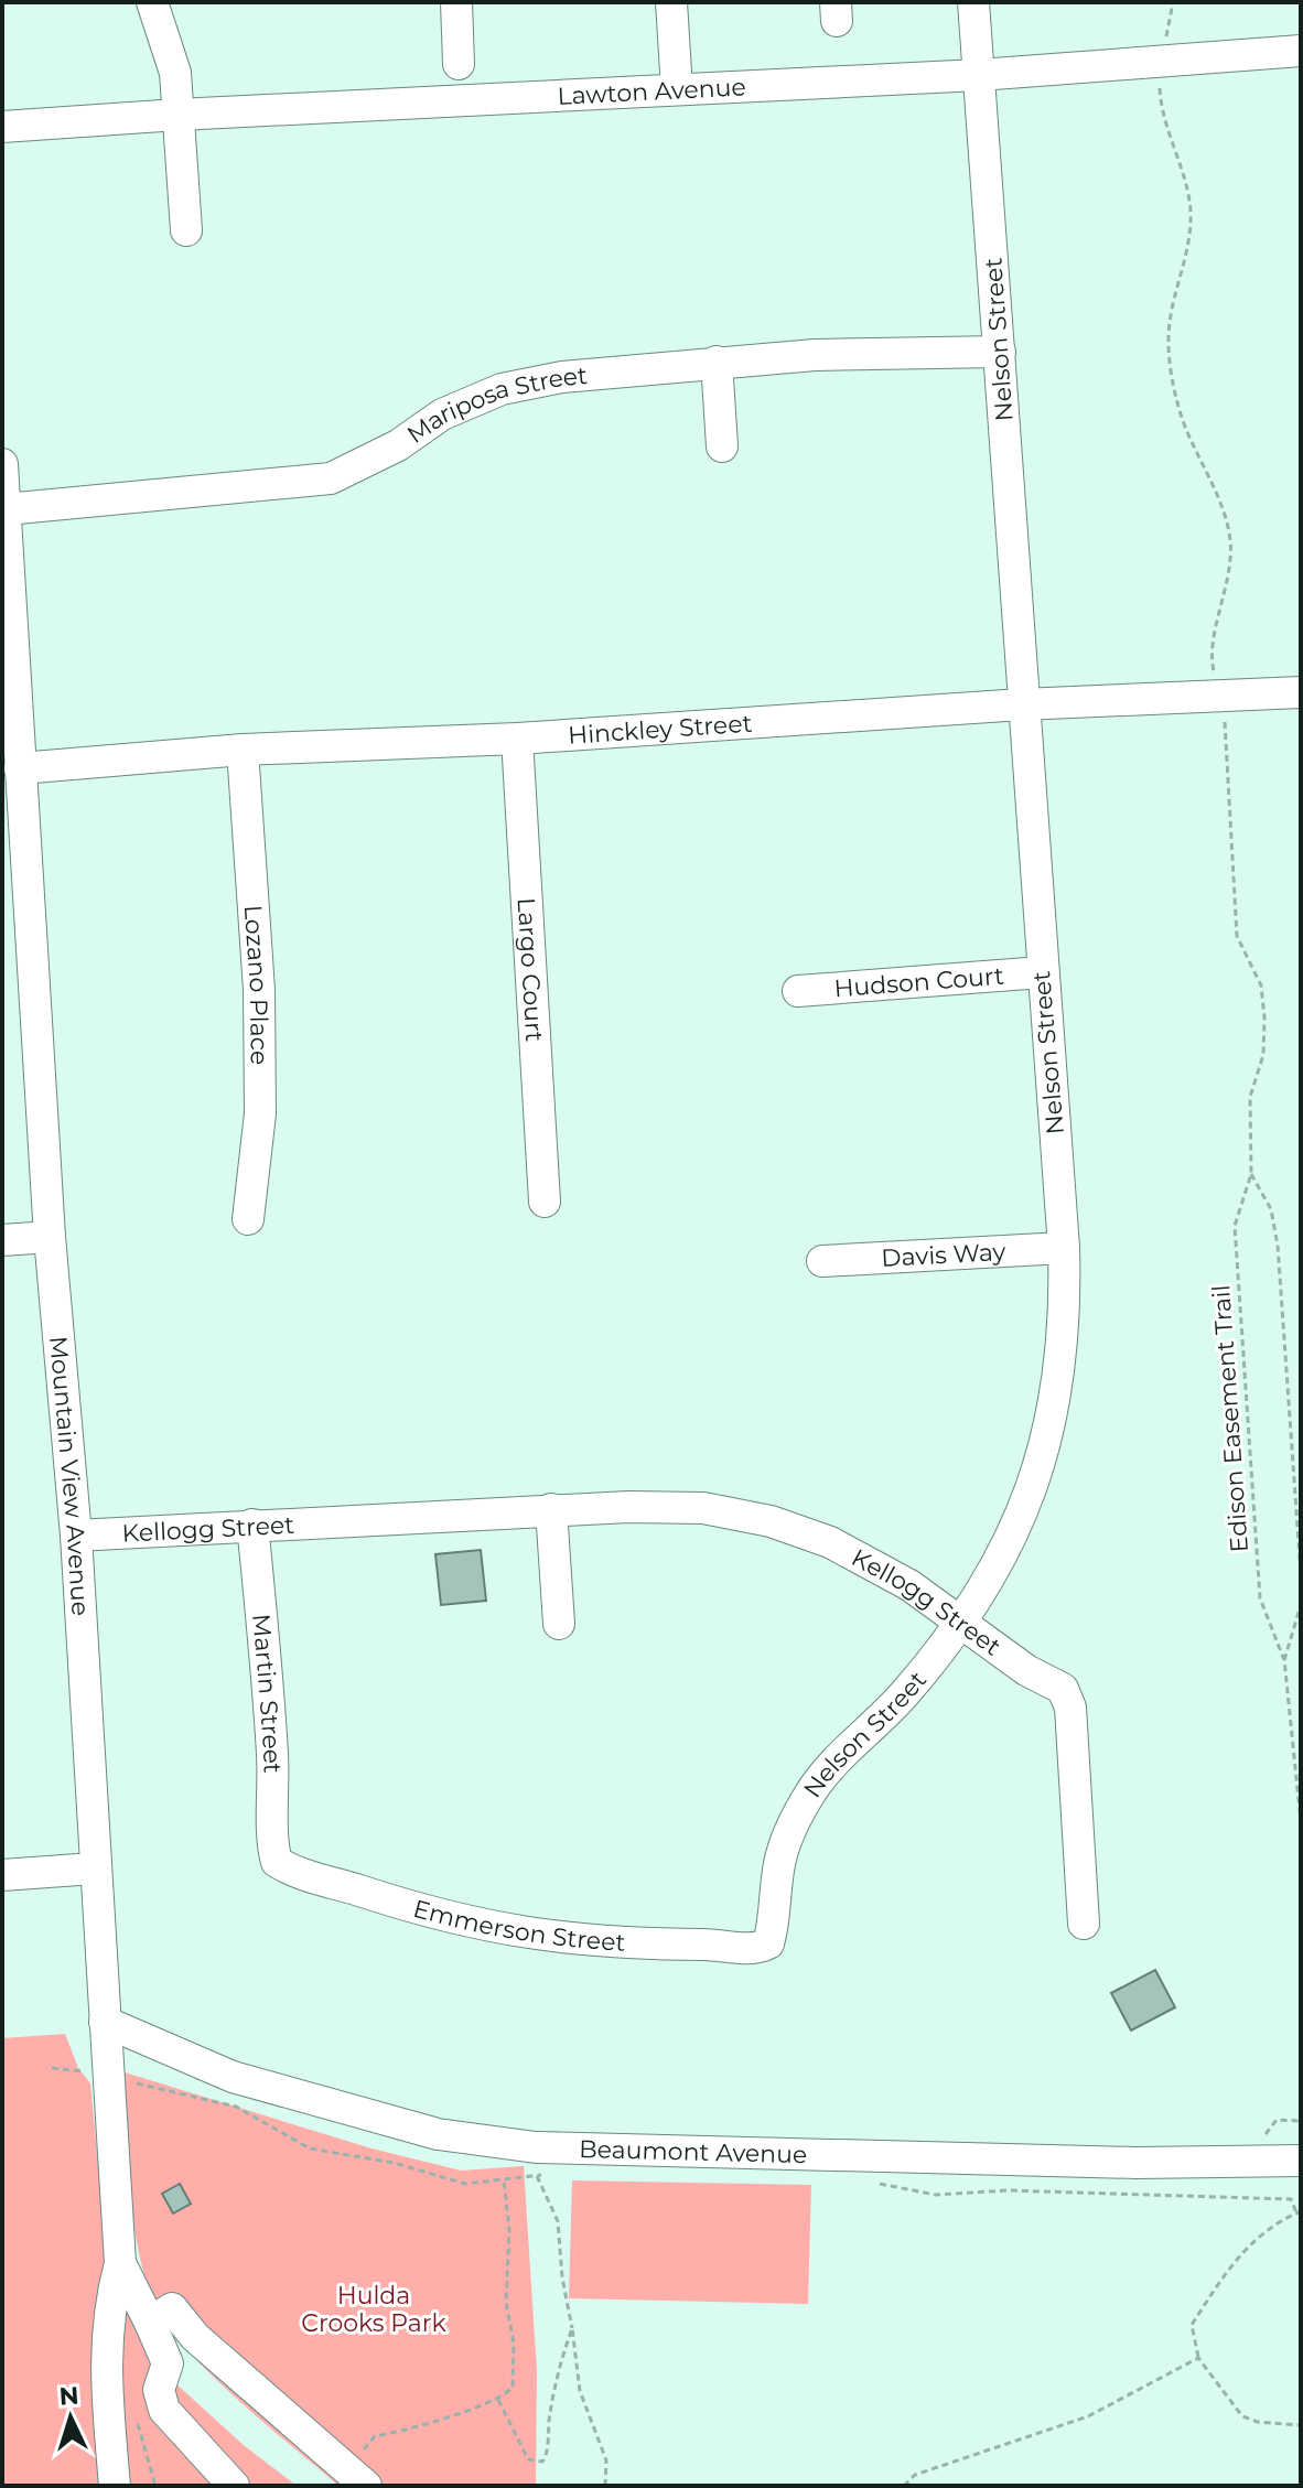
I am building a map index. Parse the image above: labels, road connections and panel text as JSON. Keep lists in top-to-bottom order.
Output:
{
  "streets": {
    "street": [
      "Lawton Avenue",
      "Nelson Street",
      "Mariposa Street",
      "Hinckley Street",
      "Largo Court",
      "Hudson Court",
      "Lozano Place",
      "Davis Way",
      "Mountain View Avenue",
      "Kellogg Street",
      "Martin Street",
      "Emmerson Street",
      "Beaumont Avenue"
    ],
    "path": ["Edison Easement Trail"]
  },
  "crossings": [
    ["Lawton Avenue", "Nelson Street"],
    ["Lawton Avenue", "Edison Easement Trail"],
    ["Nelson Street", "Mariposa Street"],
    ["Nelson Street", "Hinckley Street"],
    ["Nelson Street", "Hudson Court"],
    ["Nelson Street", "Davis Way"],
    ["Nelson Street", "Kellogg Street"],
    ["Nelson Street", "Emmerson Street"],
    ["Mariposa Street", "Mountain View Avenue"],
    ["Hinckley Street", "Largo Court"],
    ["Hinckley Street", "Lozano Place"],
    ["Hinckley Street", "Edison Easement Trail"],
    ["Hinckley Street", "Mountain View Avenue"],
    ["Mountain View Avenue", "Kellogg Street"],
    ["Mountain View Avenue", "Beaumont Avenue"],
    ["Kellogg Street", "Martin Street"],
    ["Martin Street", "Emmerson Street"]
  ],
  "parks": ["Hulda Crooks Park"],
  "north": "top"
}
